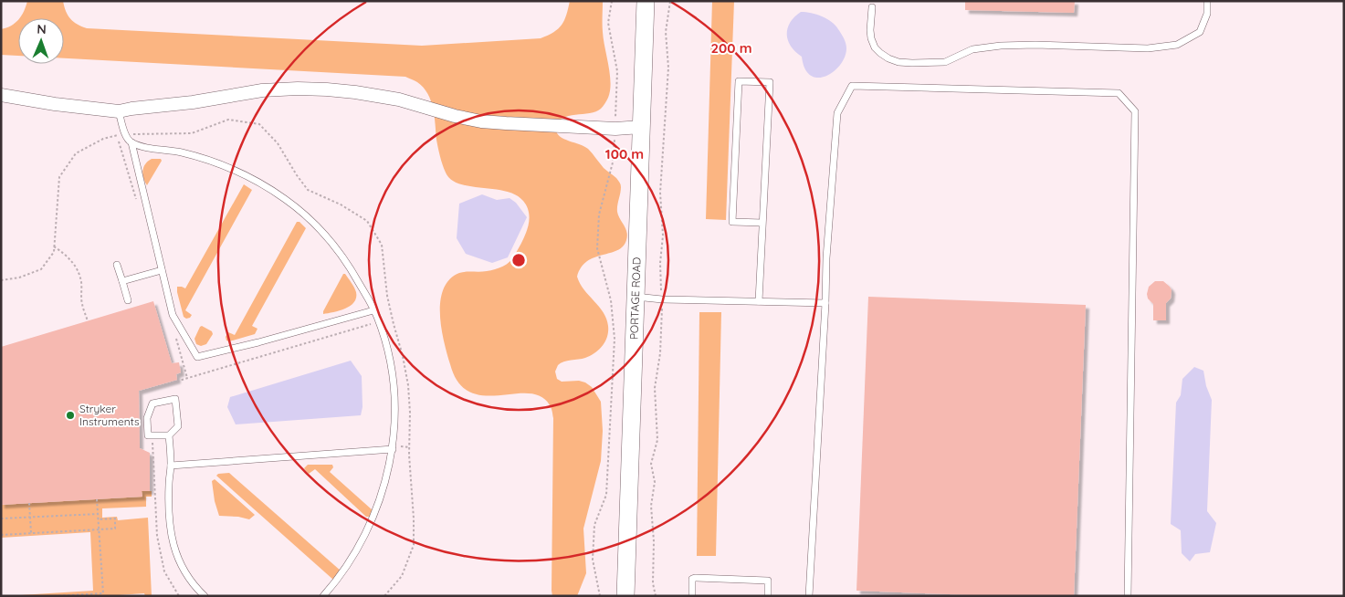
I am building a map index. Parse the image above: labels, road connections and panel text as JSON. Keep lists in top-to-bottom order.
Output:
{
  "streets": {
    "main road": ["PORTAGE ROAD"]
  },
  "places": ["Stryker Instruments"],
  "north": "top",
  "rings": ["200 m", "100 m"]
}
